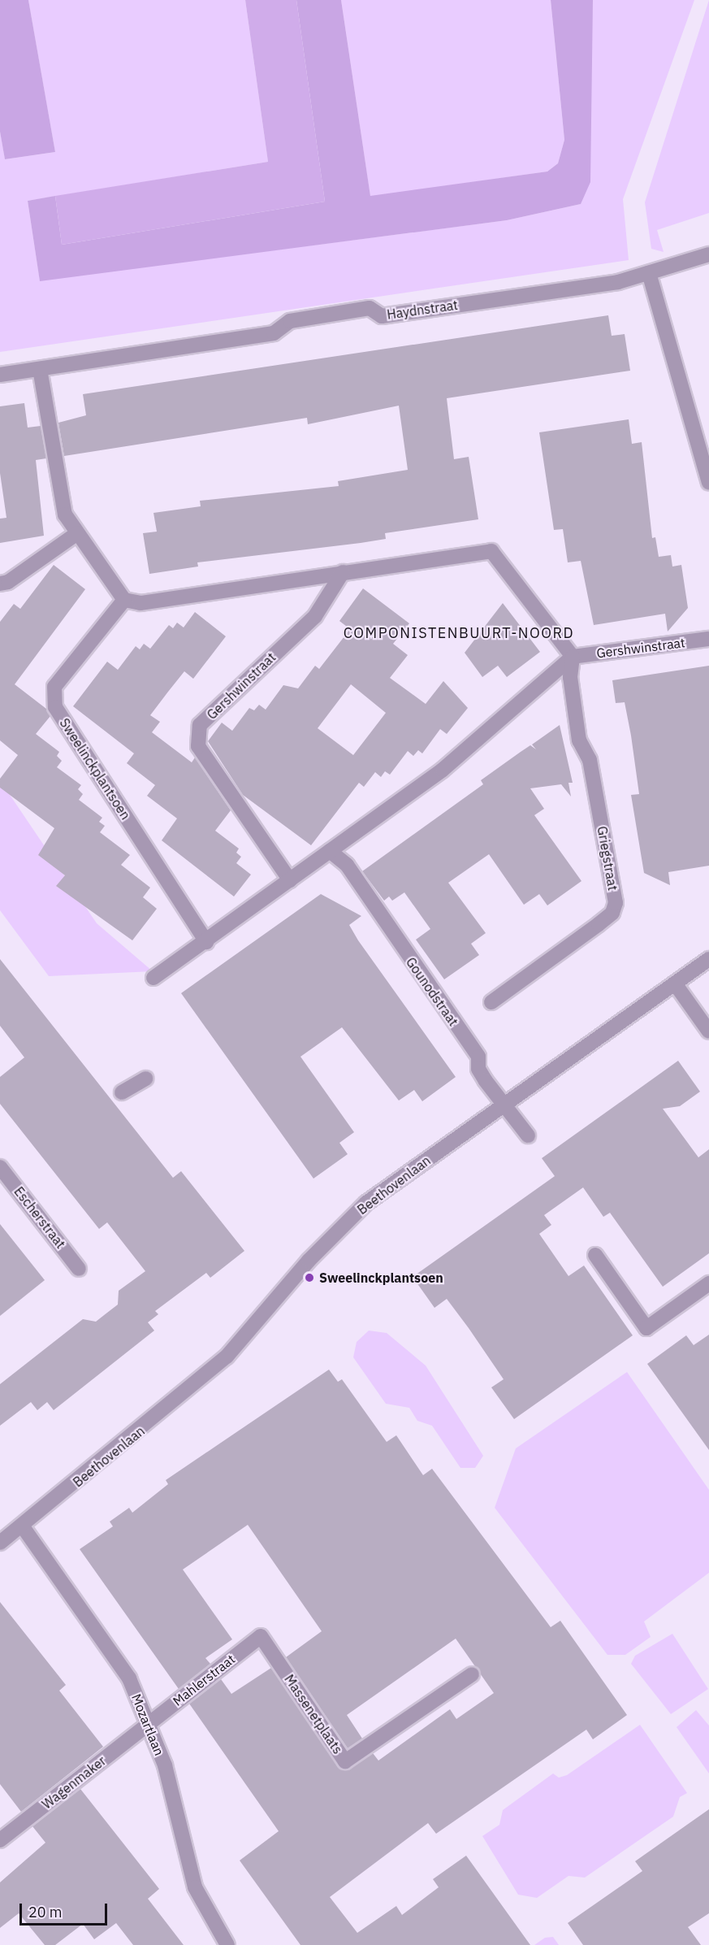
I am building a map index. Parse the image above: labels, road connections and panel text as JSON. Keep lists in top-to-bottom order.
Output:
{
  "streets": {
    "street": [
      "Haydnstraat",
      "Gershwinstraat",
      "Sweelinckplantsoen",
      "Griegstraat",
      "Gounodstraat",
      "Beethovenlaan",
      "Escherstraat",
      "Mahlerstraat",
      "Massenetplaats",
      "Mozartlaan",
      "Wagenmaker"
    ]
  },
  "crossings": [
    ["Gershwinstraat", "Griegstraat"],
    ["Gounodstraat", "Beethovenlaan"],
    ["Beethovenlaan", "Mozartlaan"],
    ["Mahlerstraat", "Massenetplaats"],
    ["Mahlerstraat", "Mozartlaan"],
    ["Mahlerstraat", "Wagenmaker"],
    ["Mozartlaan", "Wagenmaker"]
  ],
  "districts": ["COMPONISTENBUURT-NOORD"],
  "places": ["Sweelinckplantsoen"],
  "scale_bar": "20 m"
}
